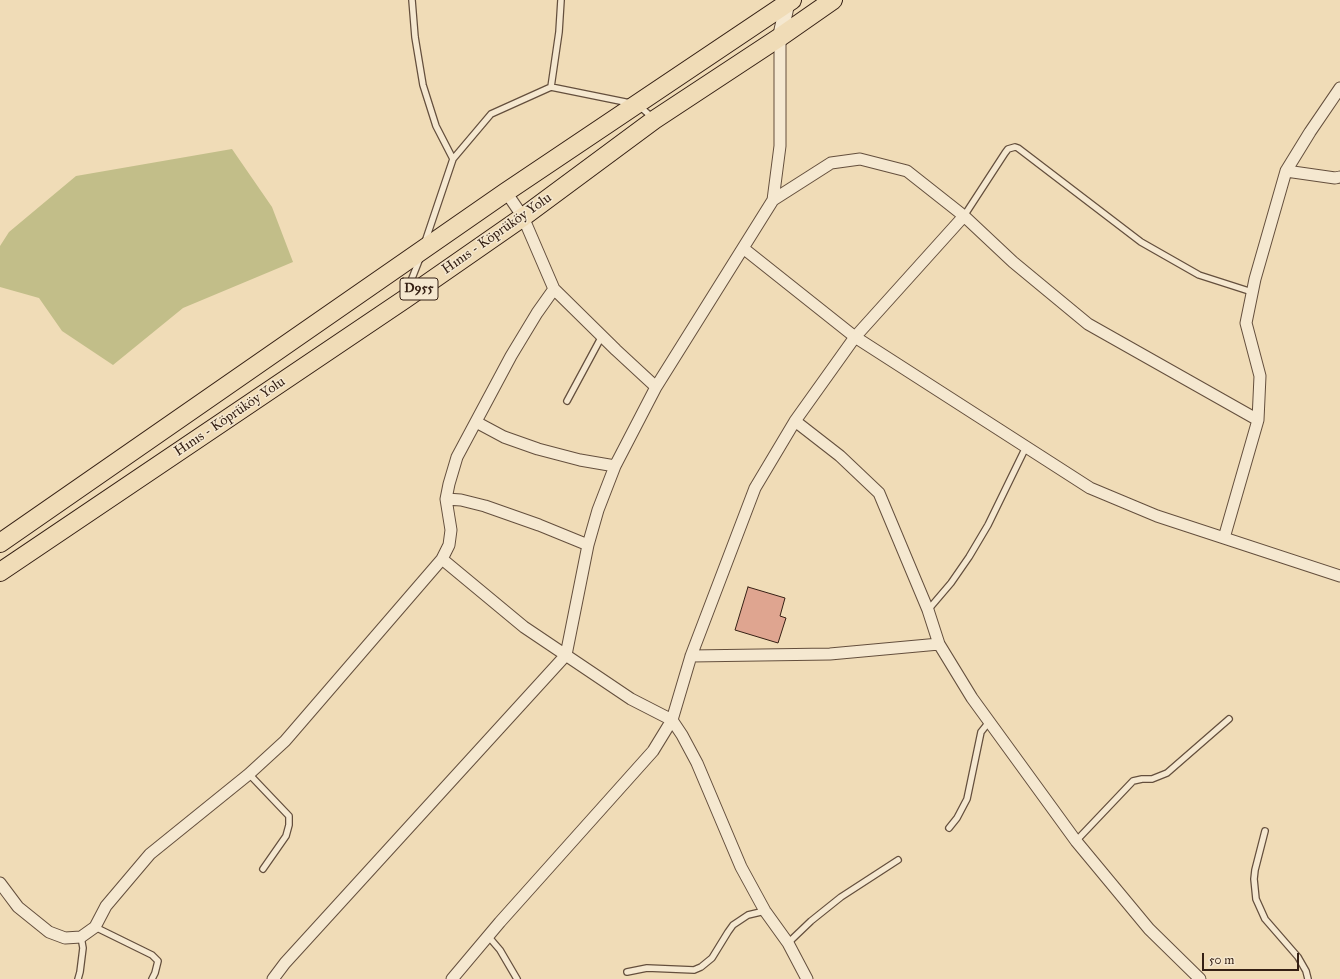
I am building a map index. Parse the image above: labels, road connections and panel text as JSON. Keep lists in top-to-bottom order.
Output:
{
  "streets": {
    "main road": ["Hınıs - Köprüköy Yolu", "D955"]
  },
  "scale_bar": "50 m"
}
